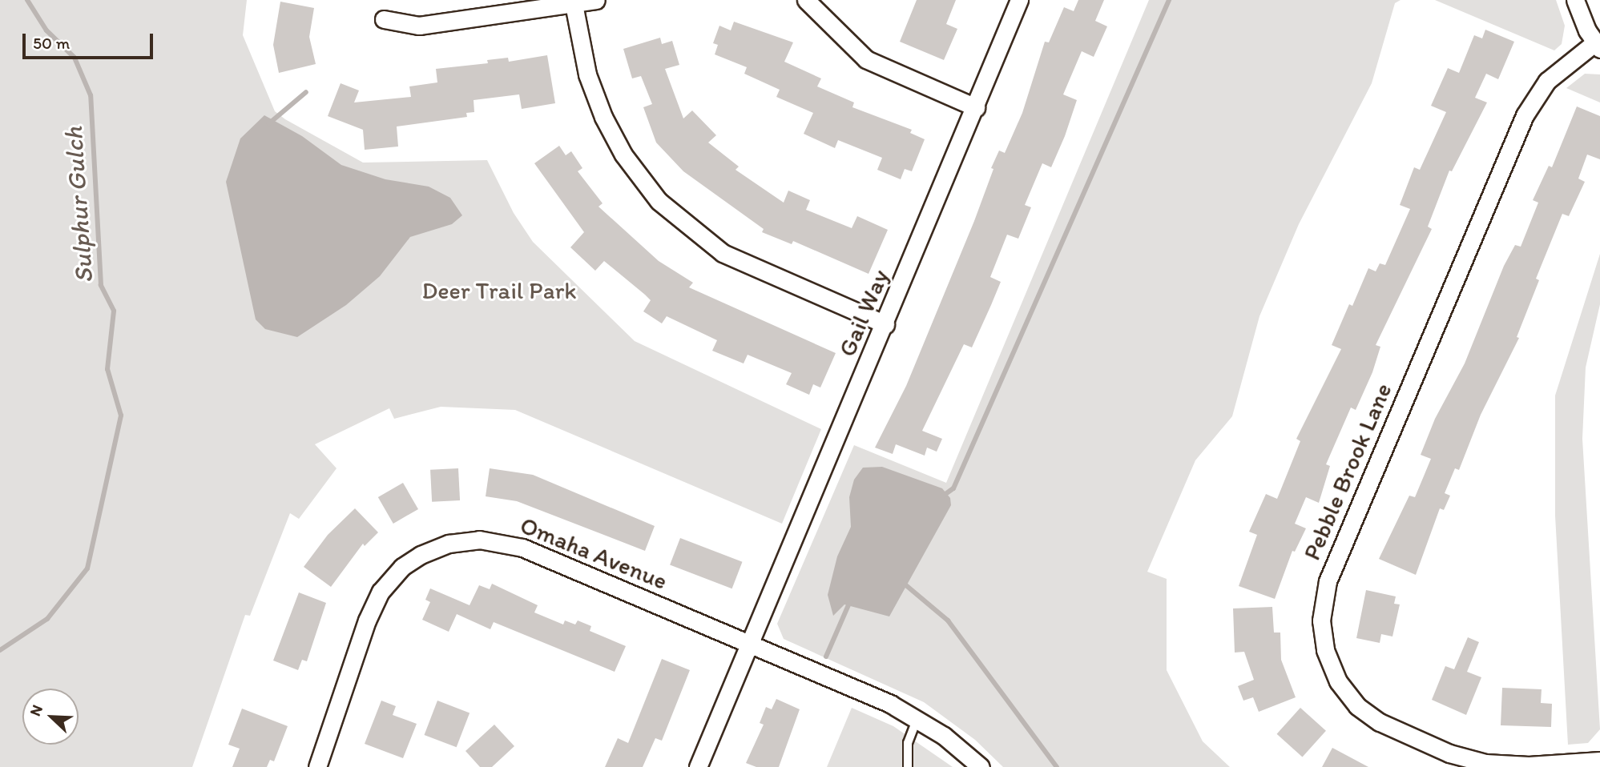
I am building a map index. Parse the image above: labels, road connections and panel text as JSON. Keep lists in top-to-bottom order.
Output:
{
  "streets": {
    "street": ["Gail Way", "Pebble Brook Lane", "Omaha Avenue"]
  },
  "crossings": [
    ["Gail Way", "Omaha Avenue"]
  ],
  "water": ["Sulphur Gulch"],
  "parks": ["Deer Trail Park"],
  "scale_bar": "50 m",
  "north": "top left"
}
